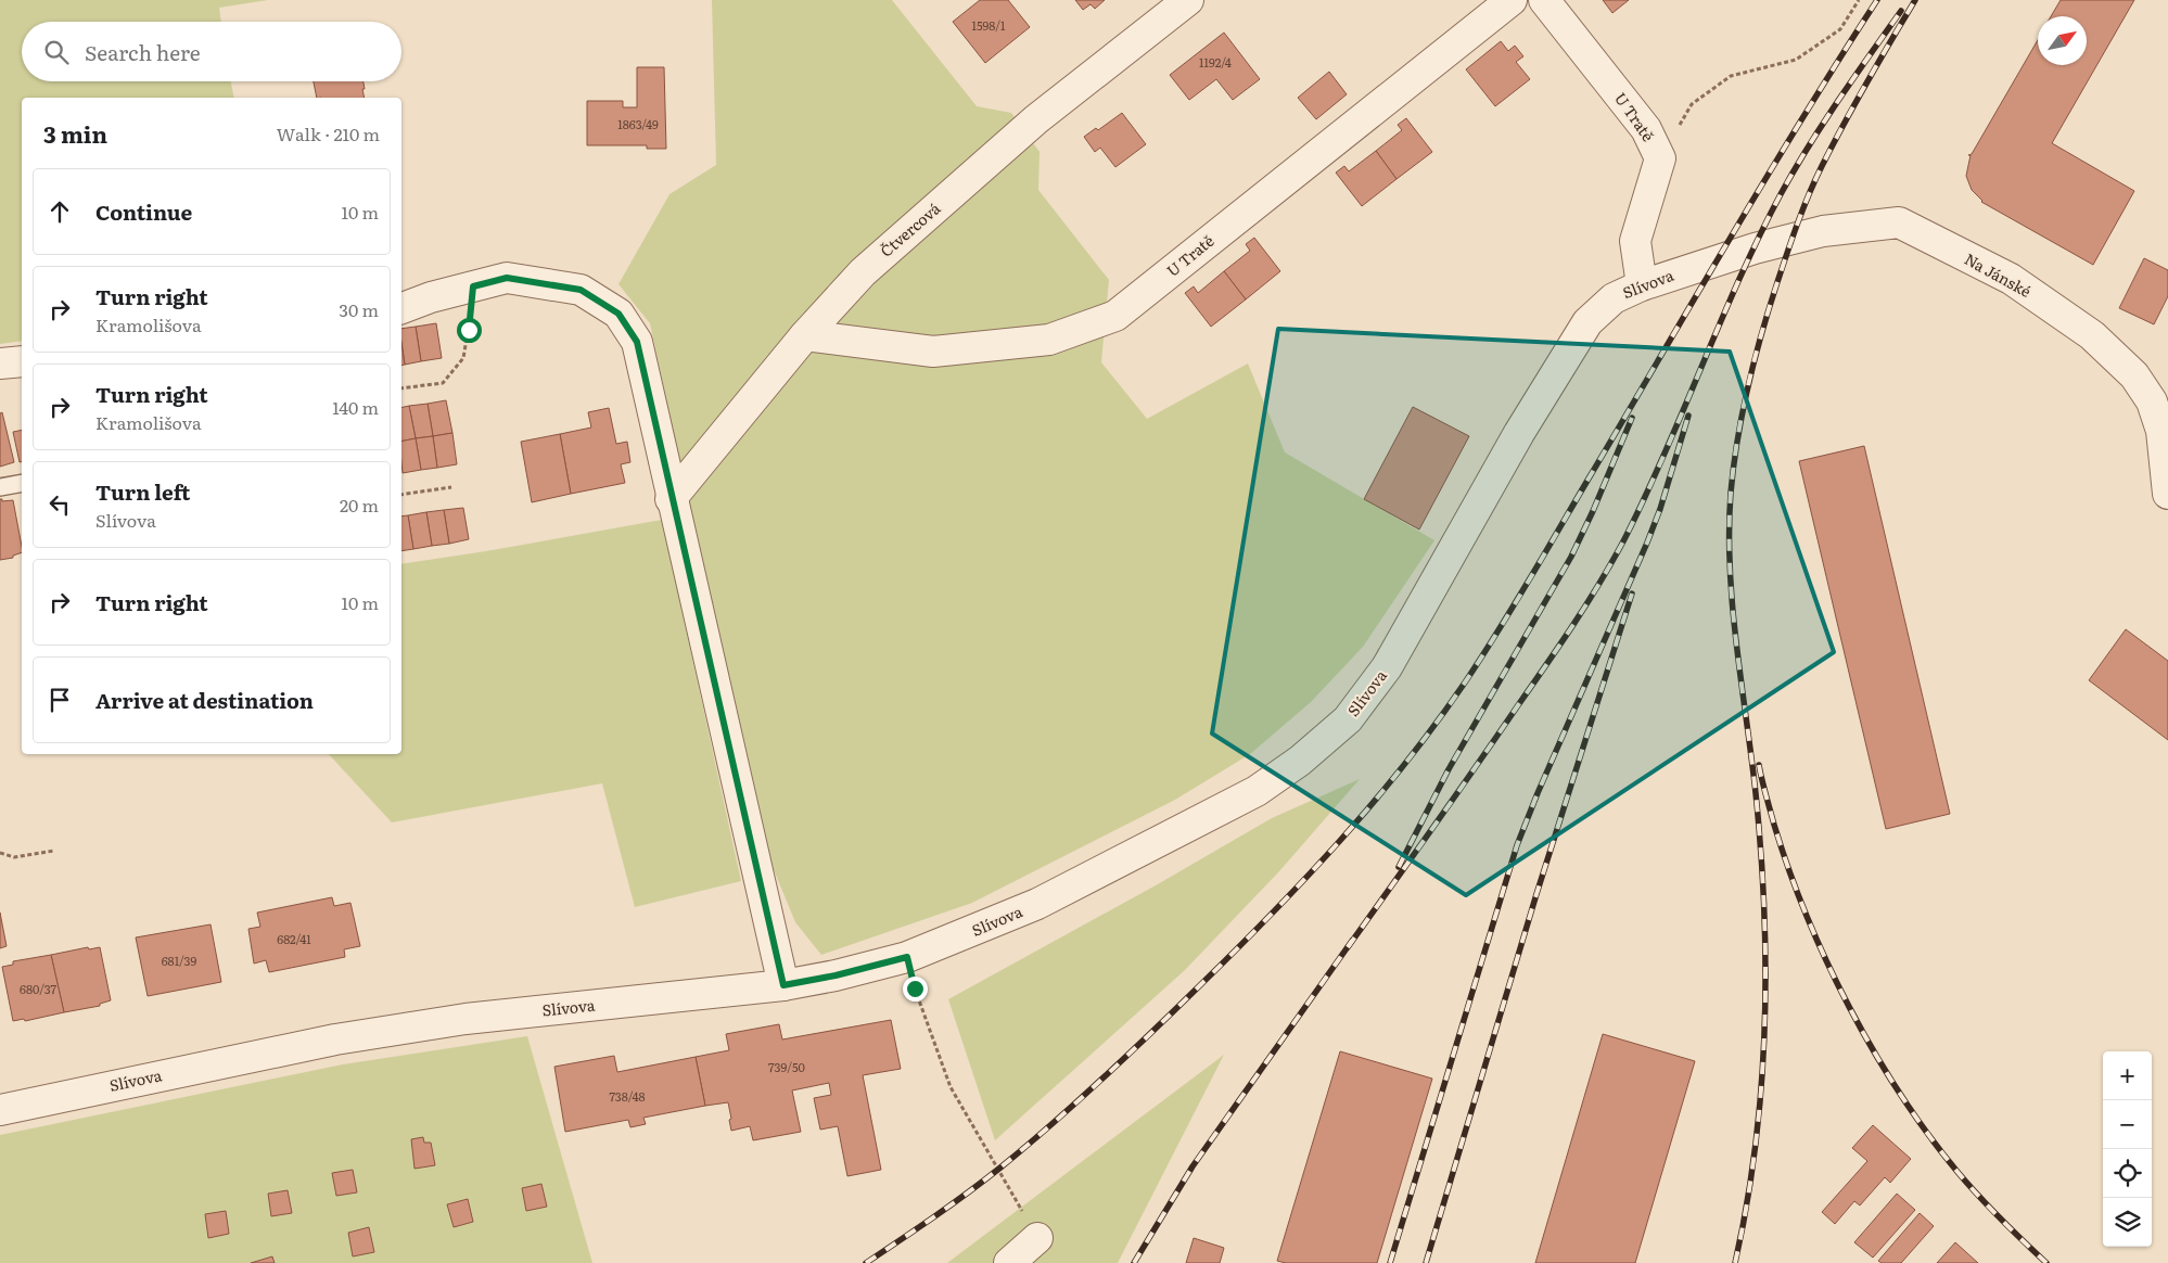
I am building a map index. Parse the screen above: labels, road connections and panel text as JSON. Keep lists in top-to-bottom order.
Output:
{
  "streets": {
    "street": [
      "U Tratě",
      "Čtvercová",
      "Na Jánské",
      "Slívova"
    ]
  },
  "crossings": [
    ["U Tratě", "Čtvercová"],
    ["U Tratě", "Slívova"],
    ["Na Jánské", "Slívova"]
  ],
  "house_numbers": [
    "1598/1",
    "1192/4",
    "1863/49",
    "682/41",
    "681/39",
    "680/37",
    "739/50",
    "738/48"
  ],
  "north": "top right",
  "page": {
    "search": "Search here",
    "heading": ["3 min", "Walk · 210 m"],
    "list": [
      ["Continue", "10 m"],
      ["Turn right", "Kramolišova", "30 m"],
      ["Turn right", "Kramolišova", "140 m"],
      ["Turn left", "Slívova", "20 m"],
      ["Turn right", "10 m"],
      "Arrive at destination"
    ],
    "map_buttons": ["+", "−"]
  }
}
